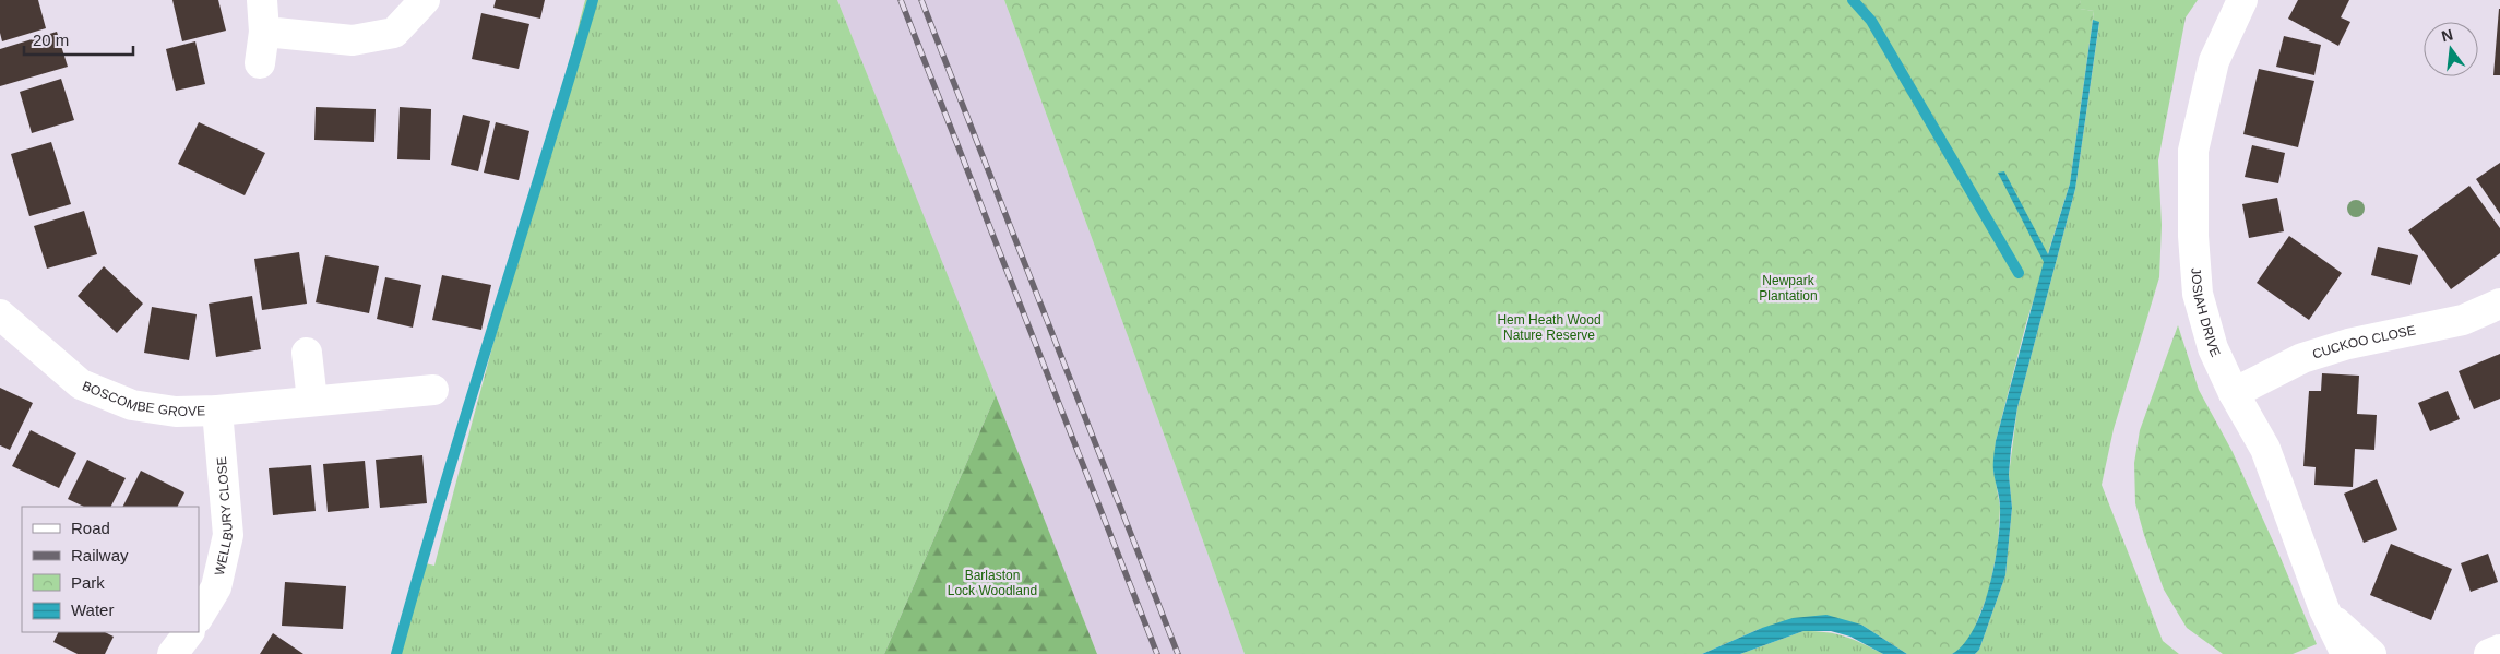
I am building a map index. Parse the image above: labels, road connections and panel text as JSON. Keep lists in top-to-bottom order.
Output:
{
  "streets": {
    "street": [
      "JOSIAH DRIVE",
      "CUCKOO CLOSE",
      "BOSCOMBE GROVE",
      "WELLBURY CLOSE"
    ]
  },
  "crossings": [
    ["JOSIAH DRIVE", "CUCKOO CLOSE"],
    ["BOSCOMBE GROVE", "WELLBURY CLOSE"]
  ],
  "parks": ["Newpark Plantation", "Hem Heath Wood Nature Reserve", "Barlaston Lock Woodland"],
  "legend": [
    "Road",
    "Railway",
    "Park",
    "Water"
  ],
  "scale_bar": "20 m",
  "north": "top"
}
